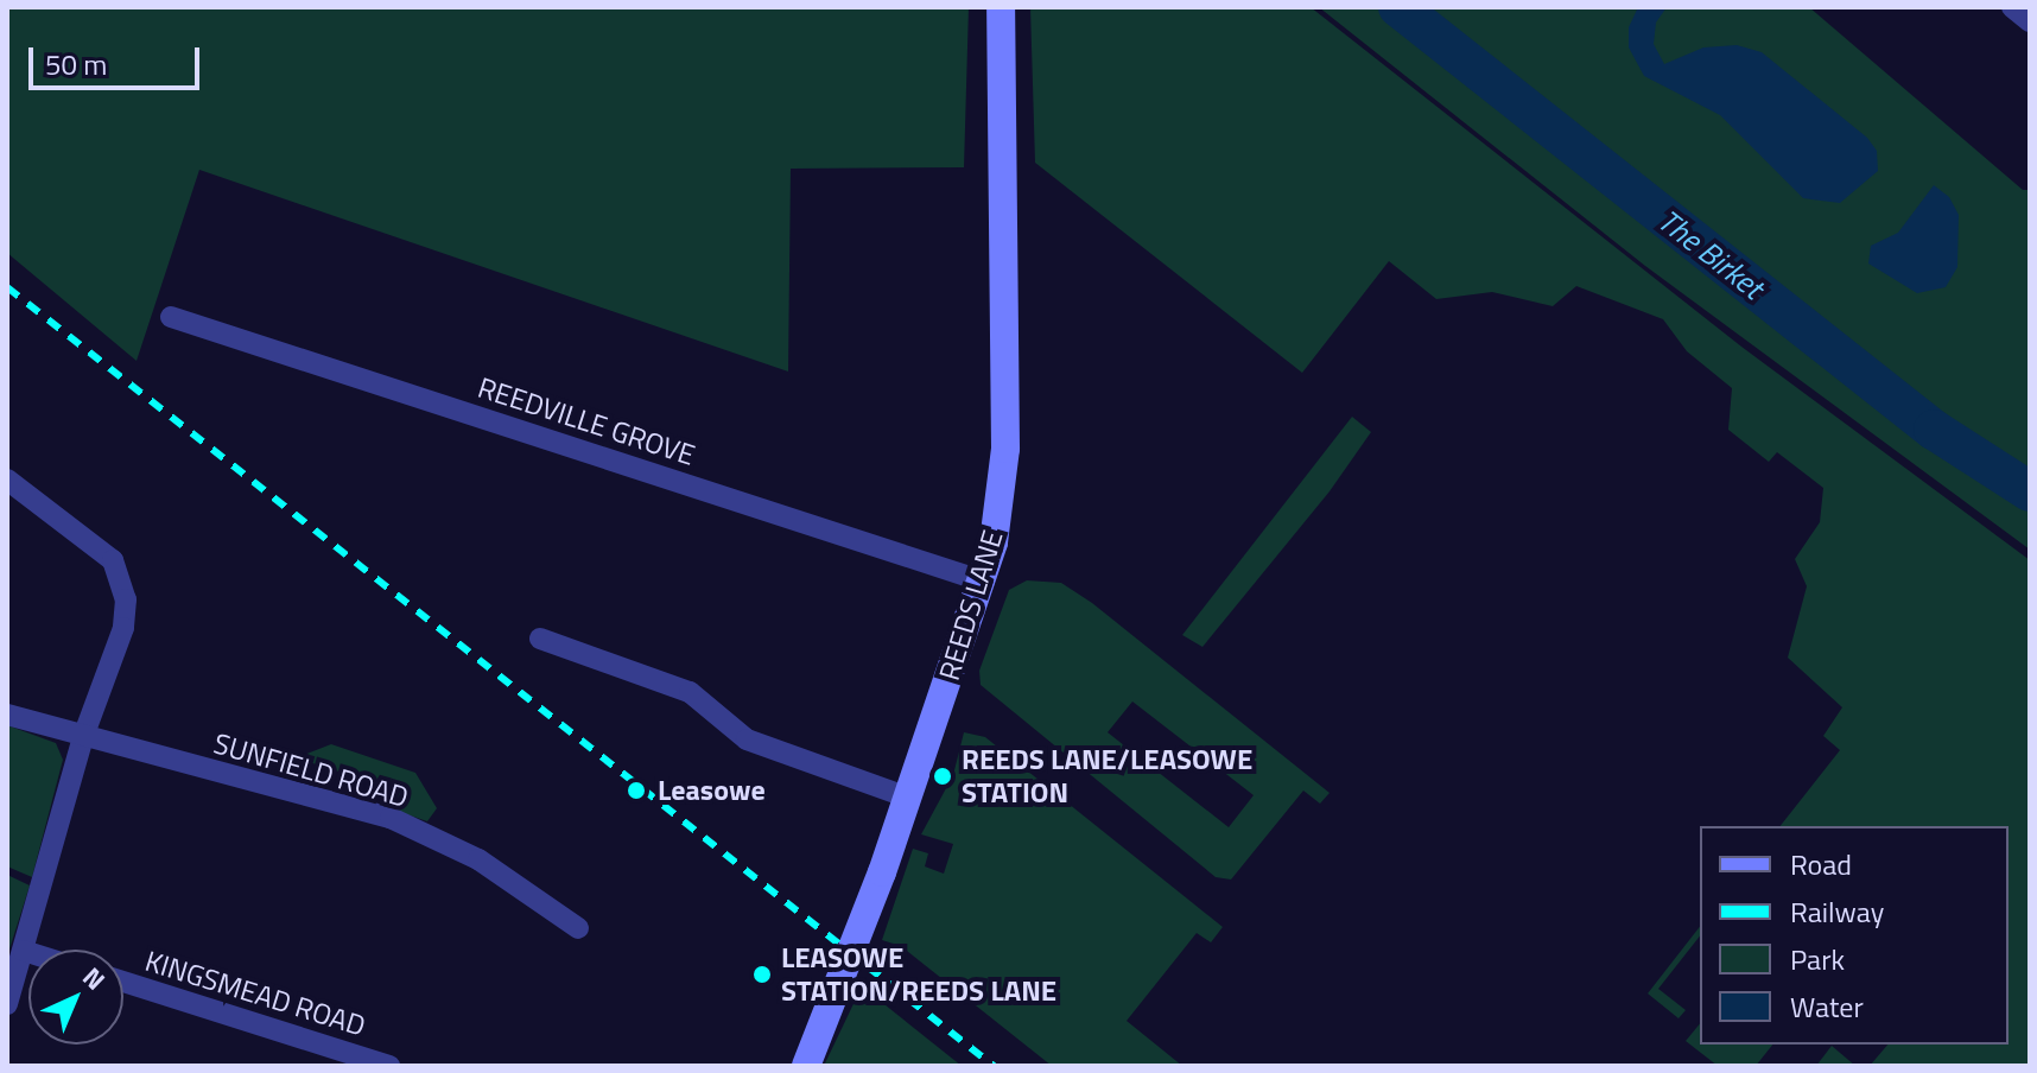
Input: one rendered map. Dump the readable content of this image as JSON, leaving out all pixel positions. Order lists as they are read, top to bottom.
{
  "streets": {
    "street": [
      "REEDVILLE GROVE",
      "REEDS LANE",
      "SUNFIELD ROAD",
      "KINGSMEAD ROAD"
    ]
  },
  "crossings": [
    ["REEDVILLE GROVE", "REEDS LANE"]
  ],
  "water": ["The Birket"],
  "places": ["REEDS LANE/LEASOWE STATION", "Leasowe", "LEASOWE STATION/REEDS LANE"],
  "legend": [
    "Road",
    "Railway",
    "Park",
    "Water"
  ],
  "scale_bar": "50 m",
  "north": "top right"
}
